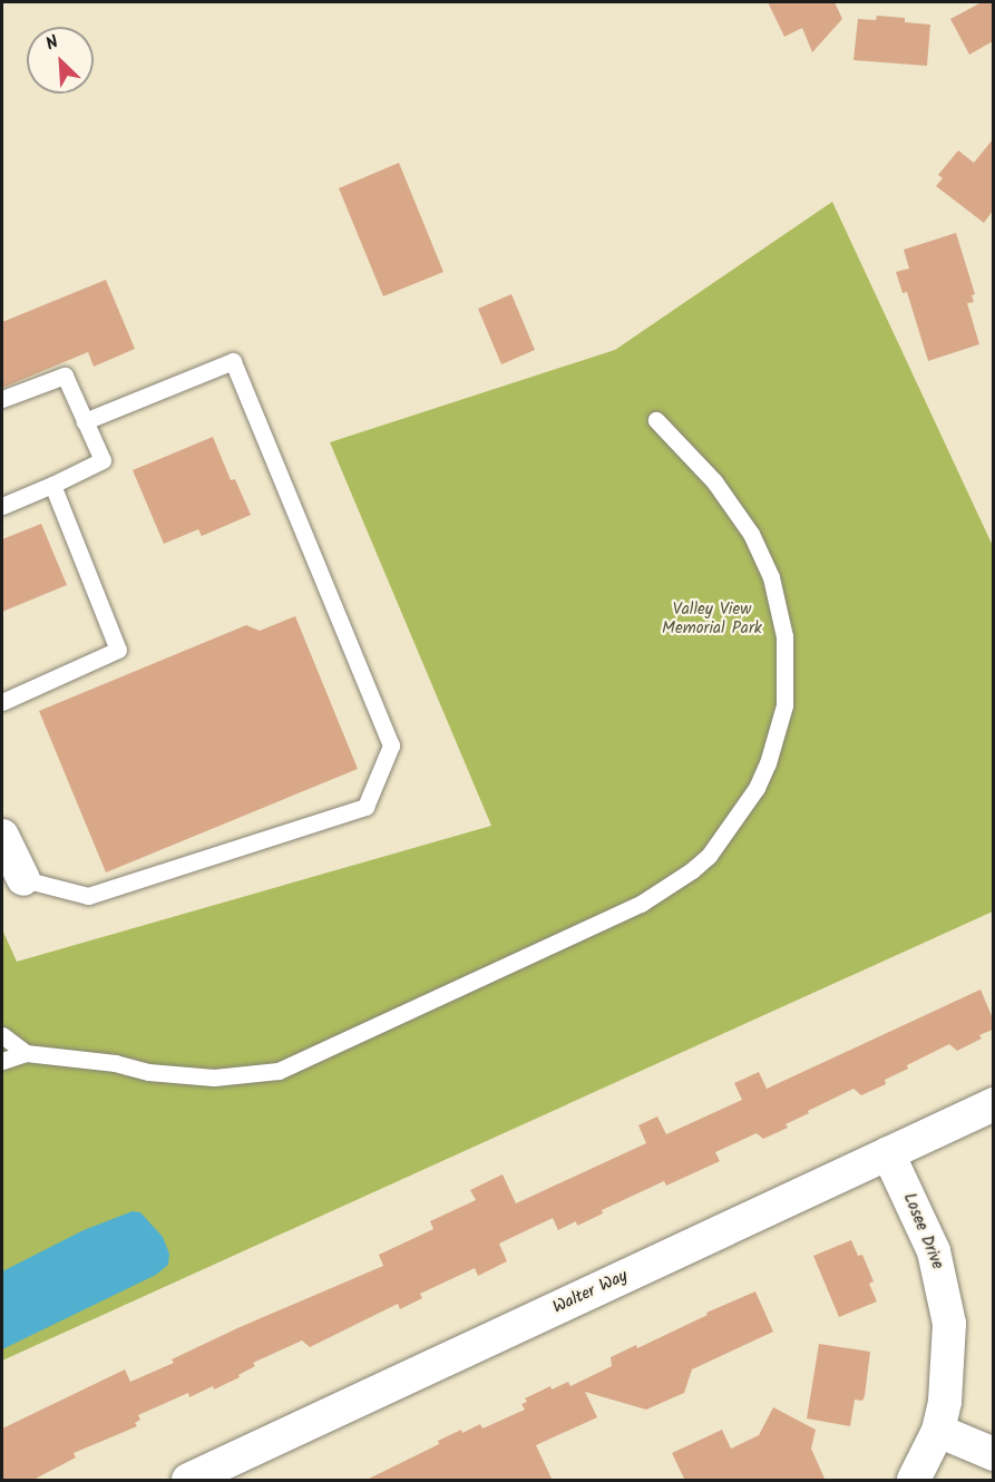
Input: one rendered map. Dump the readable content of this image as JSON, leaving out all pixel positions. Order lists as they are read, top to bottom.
{
  "streets": {
    "street": ["Losee Drive", "Walter Way"]
  },
  "crossings": [
    ["Losee Drive", "Walter Way"]
  ],
  "parks": ["Valley View Memorial Park"],
  "north": "top left"
}
